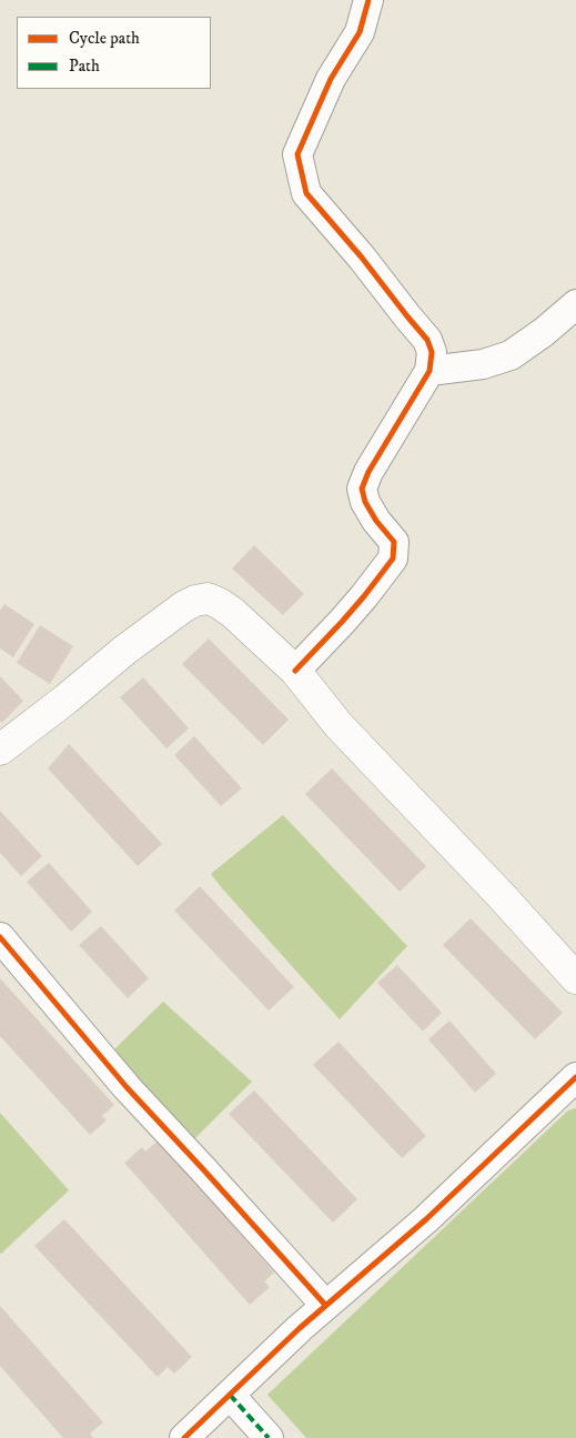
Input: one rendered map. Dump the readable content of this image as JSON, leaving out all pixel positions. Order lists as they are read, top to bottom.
{
  "legend": ["Cycle path", "Path"]
}
